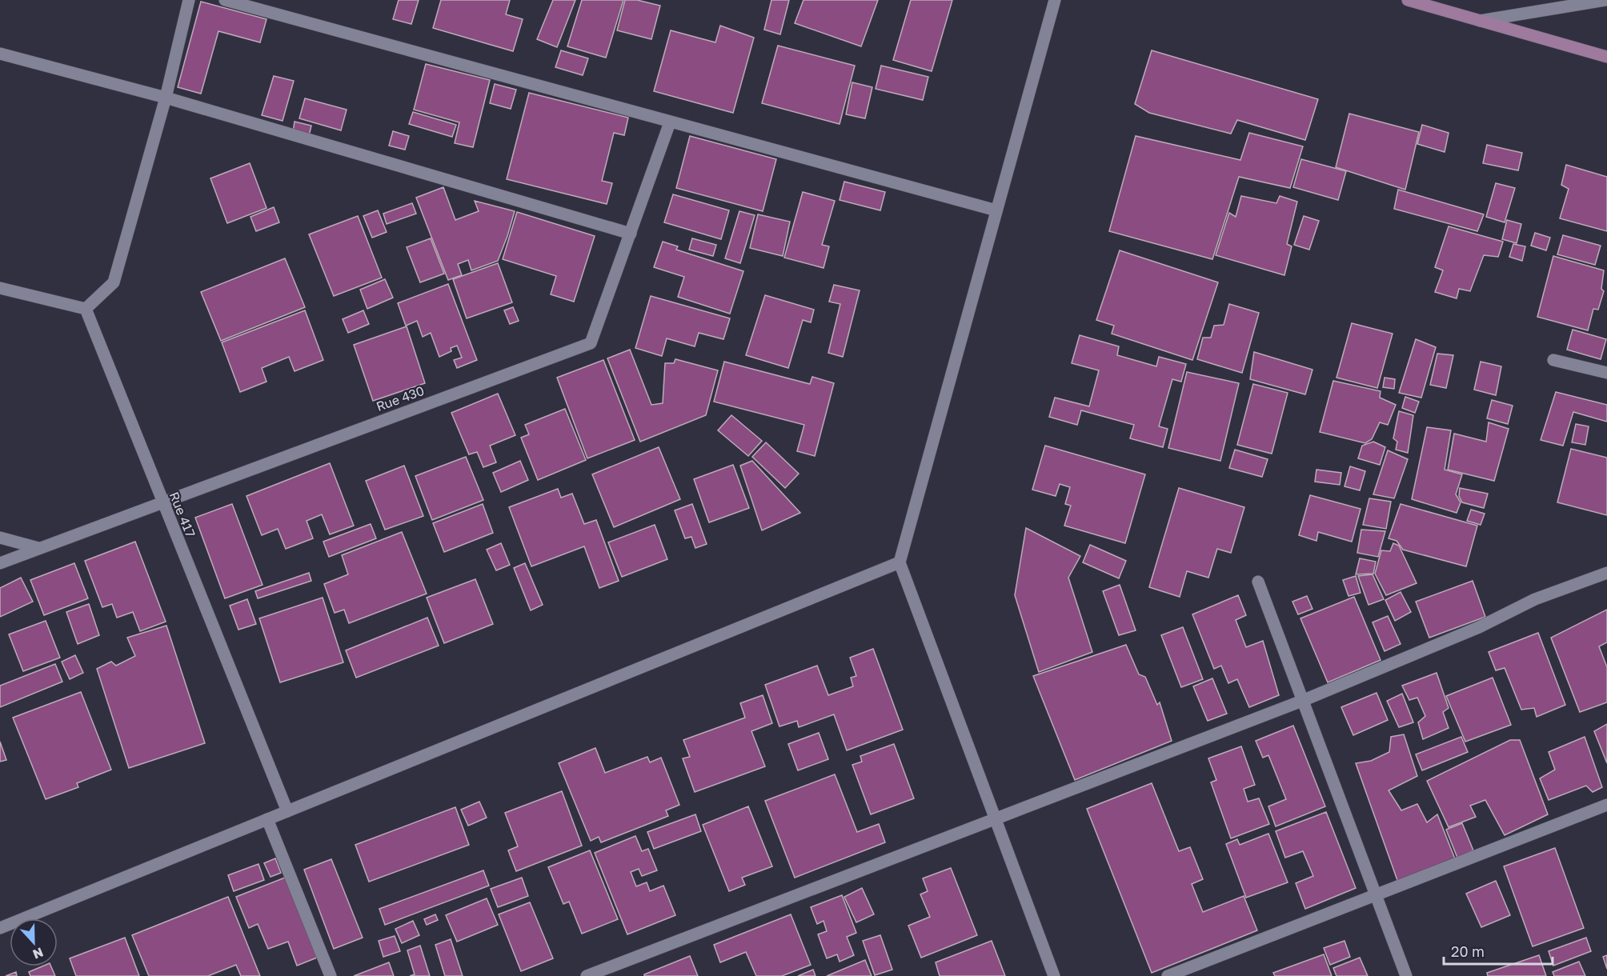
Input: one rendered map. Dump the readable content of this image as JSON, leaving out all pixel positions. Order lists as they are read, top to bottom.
{
  "streets": {
    "street": ["Rue 430", "Rue 417"]
  },
  "crossings": [
    ["Rue 430", "Rue 417"]
  ],
  "scale_bar": "20 m",
  "north": "bottom"
}
